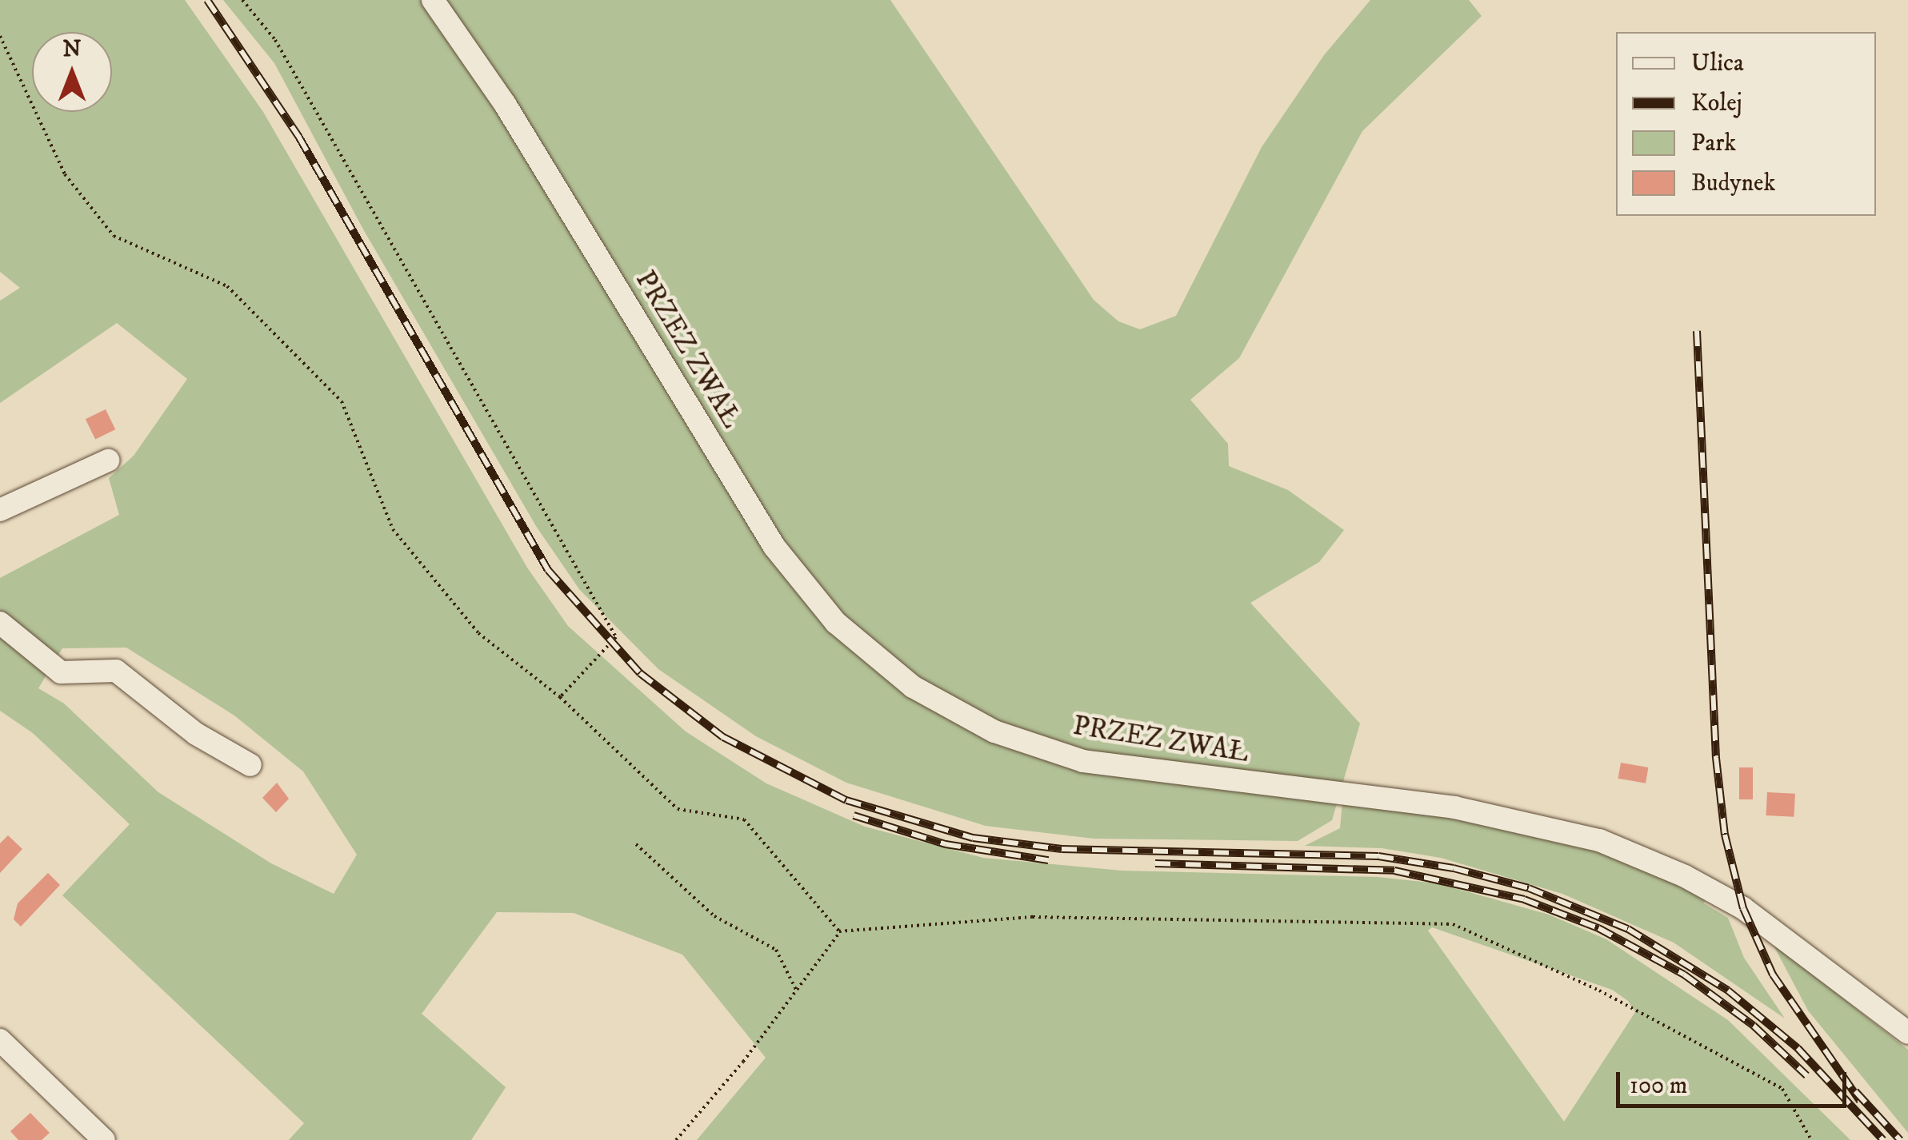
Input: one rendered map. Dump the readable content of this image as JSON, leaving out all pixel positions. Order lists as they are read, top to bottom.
{
  "streets": {
    "street": ["PRZEZ ZWAŁ"]
  },
  "legend": [
    "Ulica",
    "Kolej",
    "Park",
    "Budynek"
  ],
  "scale_bar": "100 m",
  "north": "top"
}
